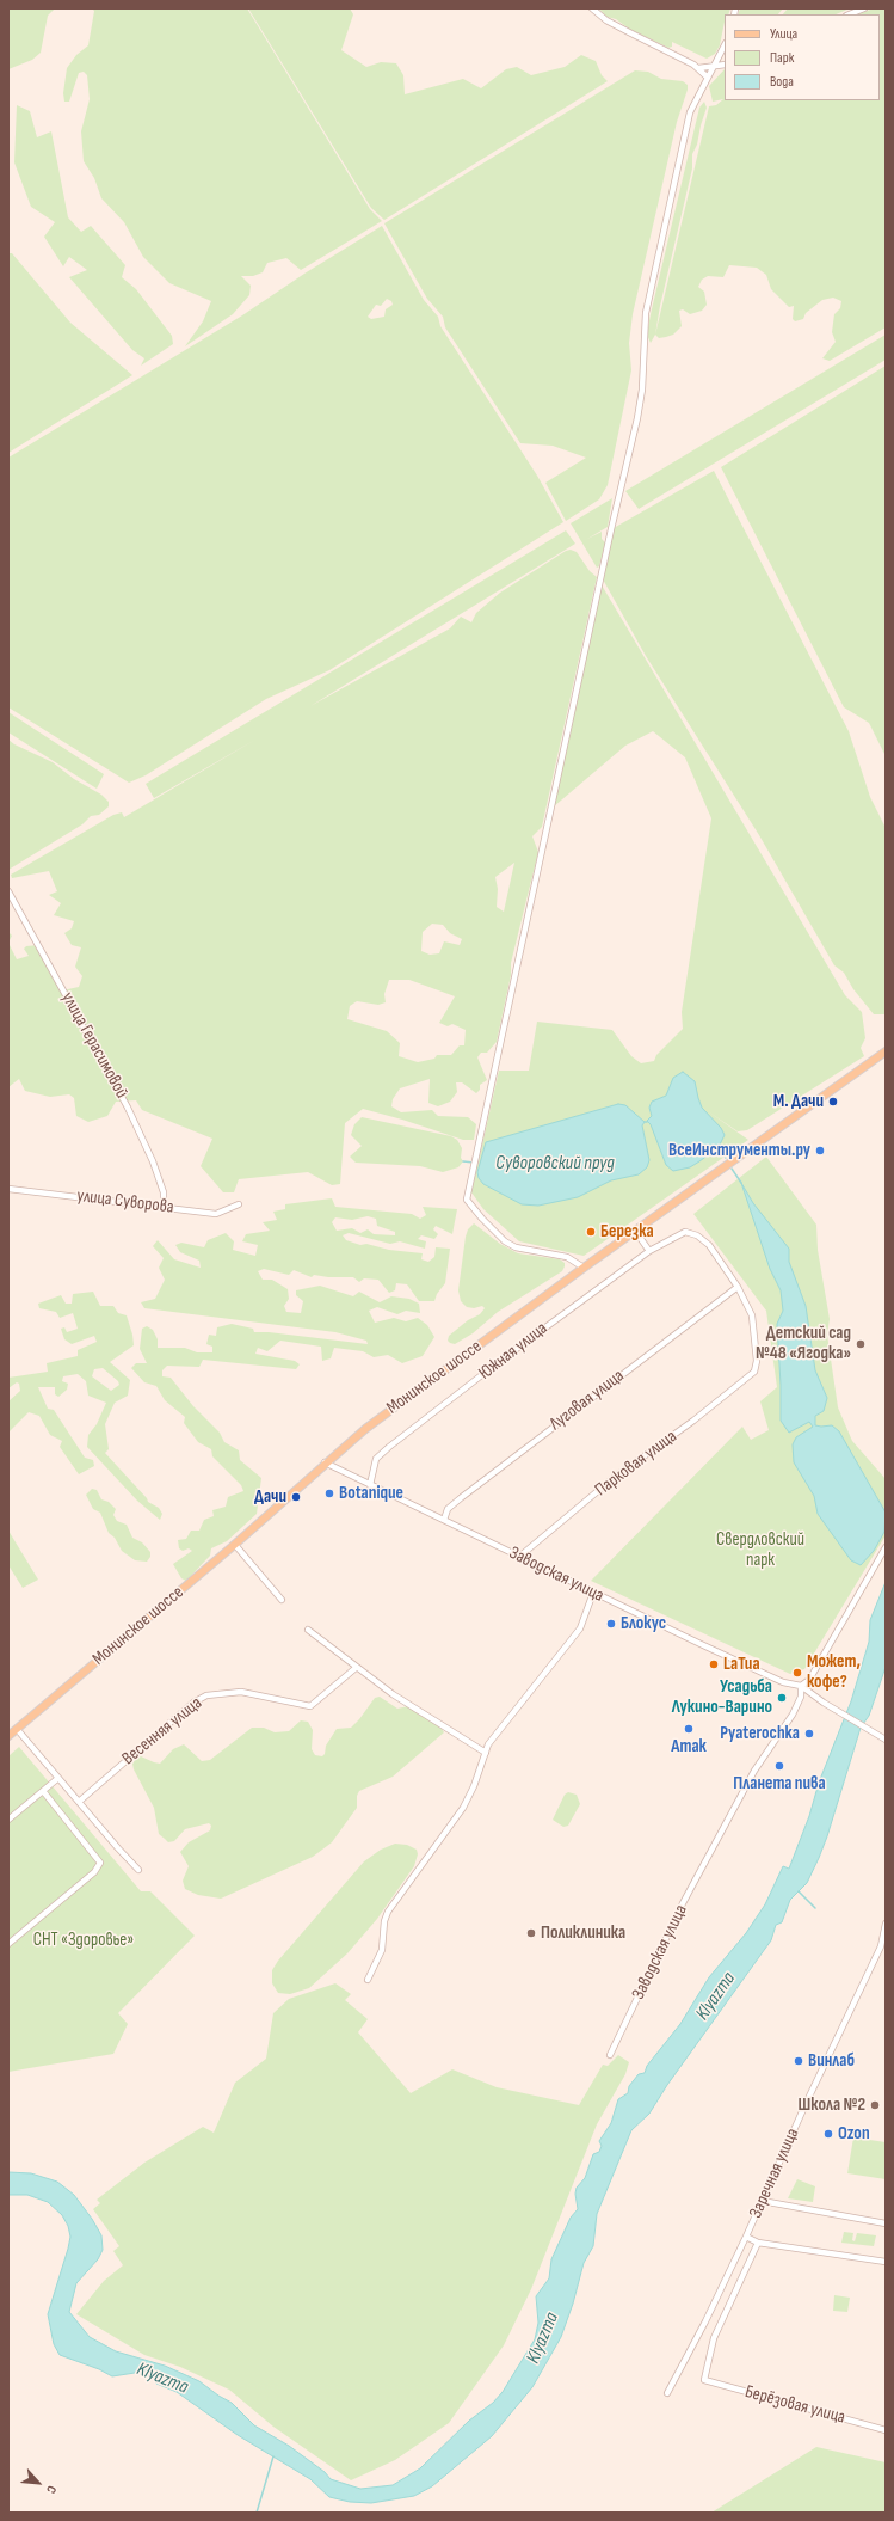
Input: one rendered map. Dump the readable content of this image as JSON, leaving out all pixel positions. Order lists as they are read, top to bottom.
{
  "streets": {
    "main road": ["Монинское шоссе"],
    "street": [
      "улица Герасимовой",
      "улица Суворова",
      "Южная улица",
      "Луговая улица",
      "Парковая улица",
      "Заводская улица",
      "Весенняя улица",
      "Заречная улица",
      "Берёзовая улица"
    ]
  },
  "crossings": [
    ["улица Герасимовой", "улица Суворова"],
    ["Южная улица", "Луговая улица"],
    ["Южная улица", "Парковая улица"],
    ["Южная улица", "Заводская улица"],
    ["Монинское шоссе", "Заводская улица"],
    ["Луговая улица", "Парковая улица"],
    ["Луговая улица", "Заводская улица"],
    ["Парковая улица", "Заводская улица"]
  ],
  "water": ["Суворовский пруд", "Klyazma"],
  "parks": ["Свердловский парк", "СНТ «Здоровье»"],
  "places": [
    "М. Дачи",
    "ВсеИнструменты.ру",
    "Березка",
    "Детский сад №48 «Ягодка»",
    "Botanique",
    "Дачи",
    "Блокус",
    "LaTua",
    "Может, кофе?",
    "Усадьба Лукино-Варино",
    "Атак",
    "Pyaterochka",
    "Планета пива",
    "Поликлиника",
    "Винлаб",
    "Школа №2",
    "Ozon"
  ],
  "legend": ["Улица", "Парк", "Вода"],
  "north": "bottom right"
}
